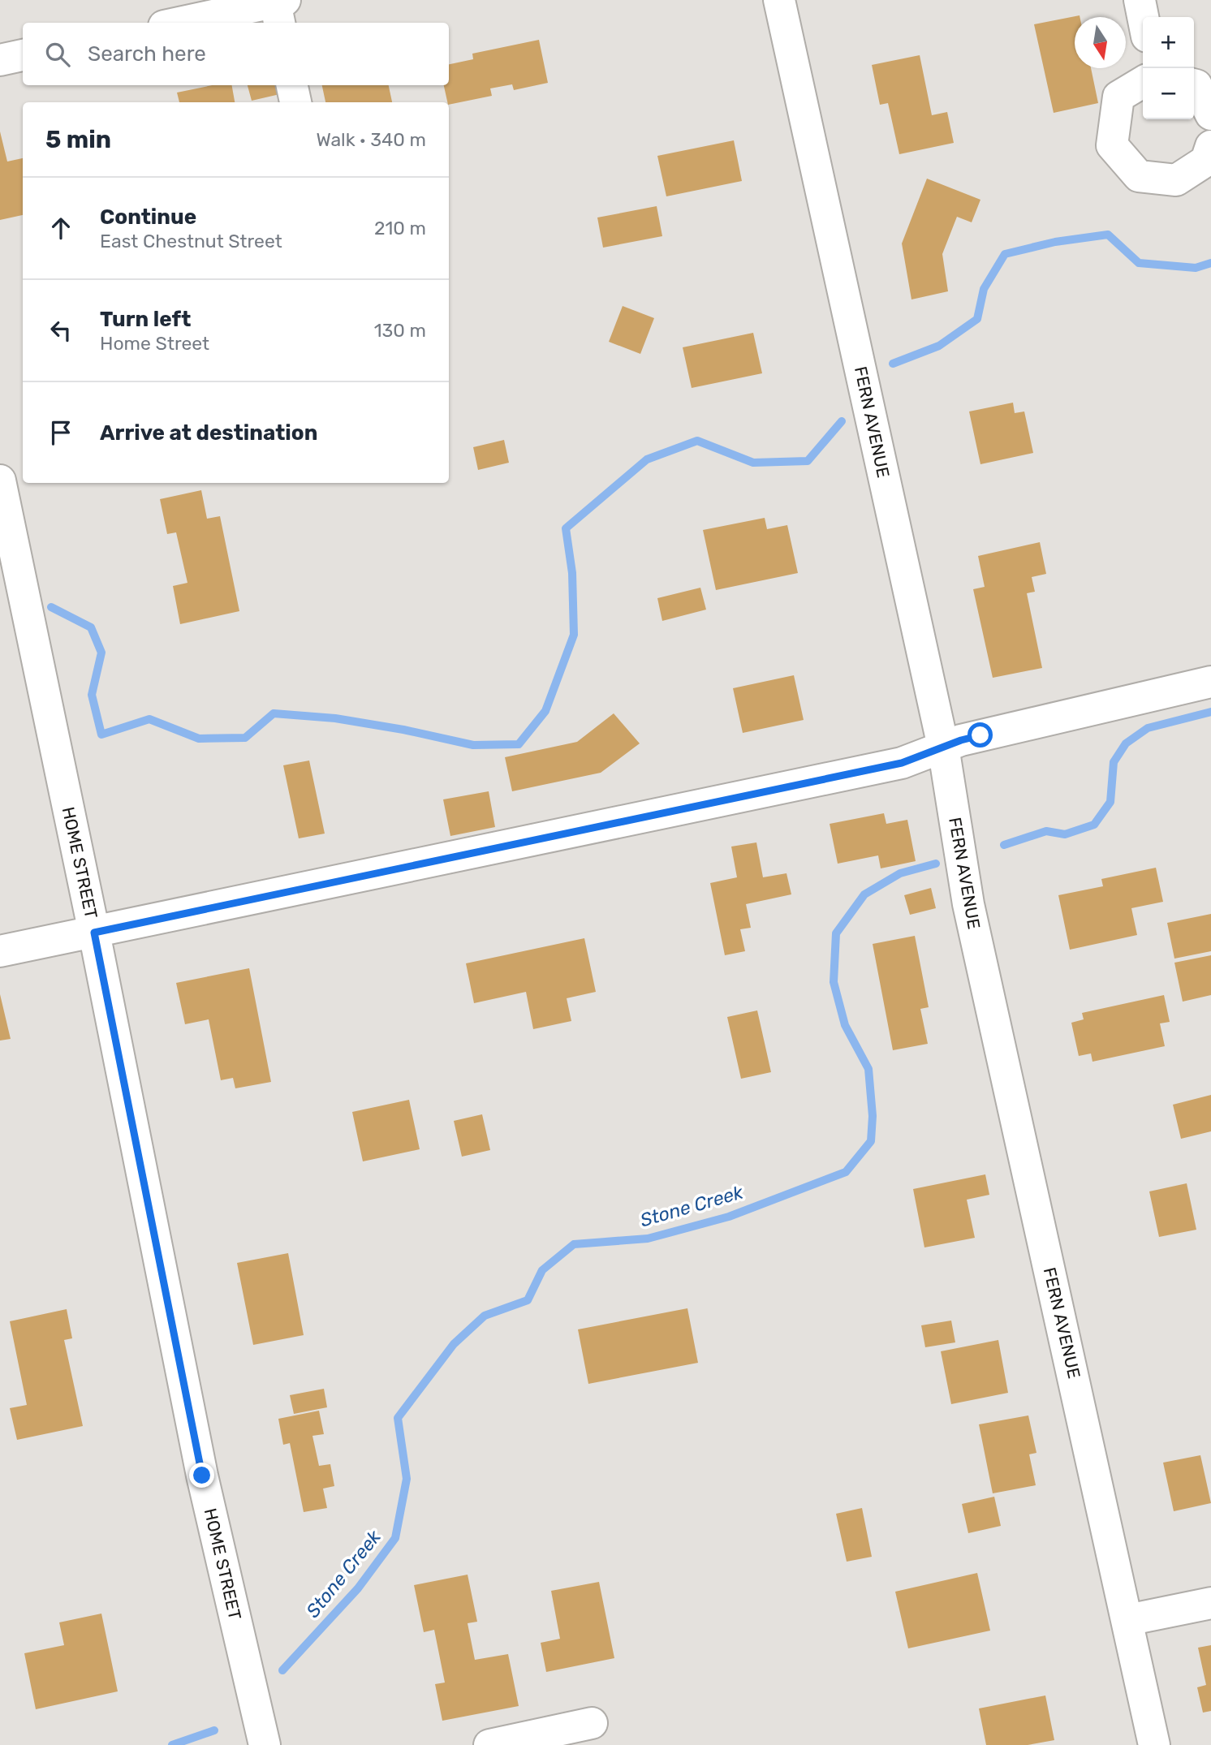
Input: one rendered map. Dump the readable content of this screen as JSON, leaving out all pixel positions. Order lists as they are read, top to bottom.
{
  "streets": {
    "street": ["FERN AVENUE", "HOME STREET"]
  },
  "water": ["Stone Creek"],
  "north": "bottom",
  "page": {
    "map_buttons": ["+", "−"],
    "search": "Search here",
    "heading": ["5 min", "Walk · 340 m"],
    "list": [
      ["Continue", "East Chestnut Street", "210 m"],
      ["Turn left", "Home Street", "130 m"],
      "Arrive at destination"
    ]
  }
}
